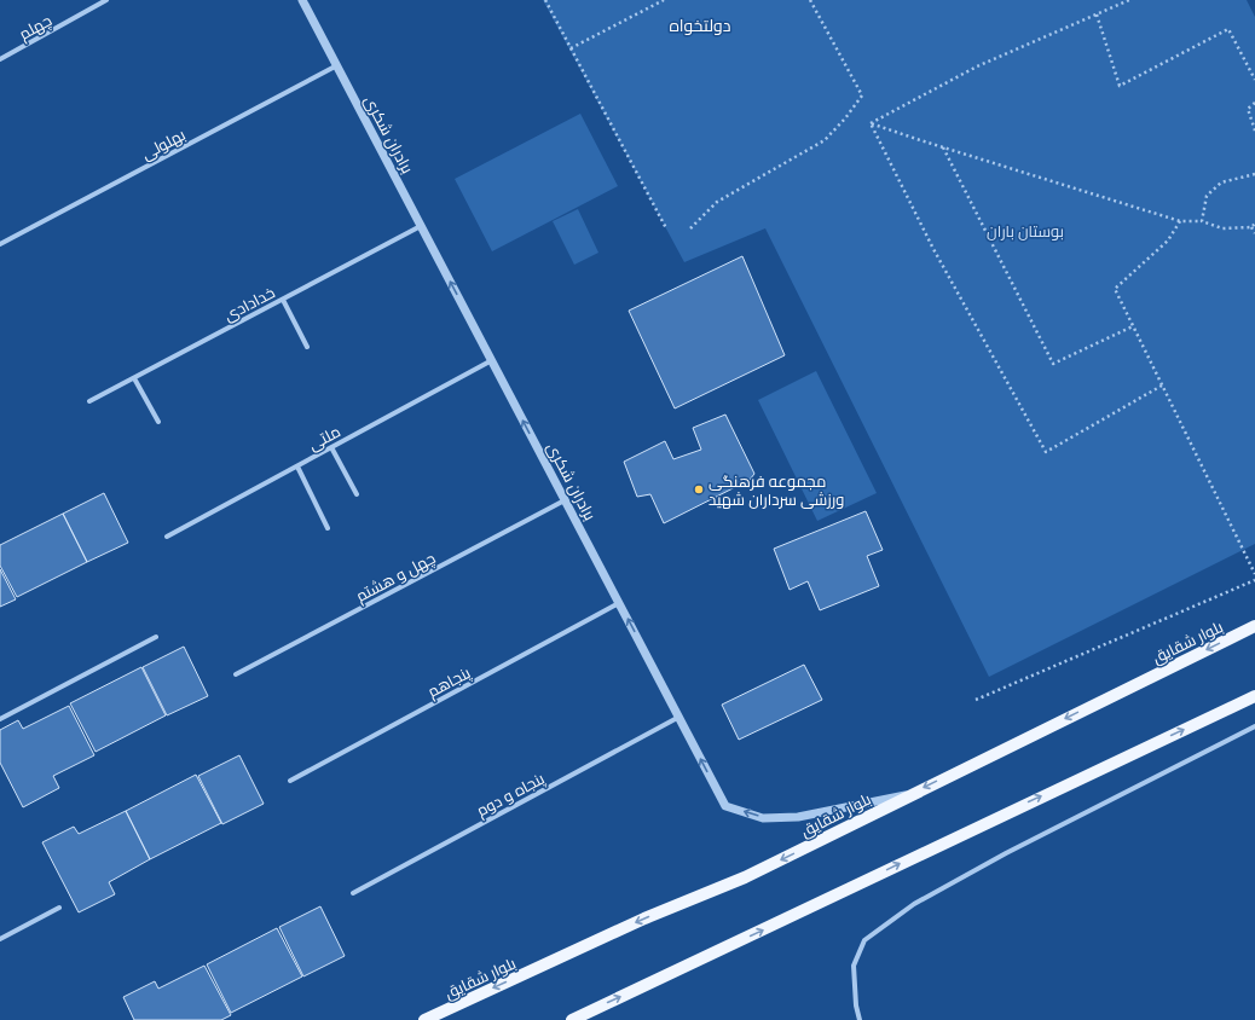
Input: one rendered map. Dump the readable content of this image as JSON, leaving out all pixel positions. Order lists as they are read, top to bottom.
{
  "streets": {
    "main road": ["بلوار شقایق"],
    "street": [
      "چهلم",
      "برادران شکری",
      "بهلولی",
      "خدادادی",
      "ملتی",
      "چهل و هشتم",
      "پنجاهم",
      "پنجاه و دوم"
    ]
  },
  "crossings": [
    ["برادران شکری", "بهلولی"],
    ["برادران شکری", "خدادادی"],
    ["برادران شکری", "ملتی"],
    ["برادران شکری", "چهل و هشتم"],
    ["برادران شکری", "بلوار شقایق"],
    ["برادران شکری", "پنجاهم"],
    ["برادران شکری", "پنجاه و دوم"]
  ],
  "one_way": ["برادران شکری"],
  "districts": ["دولتخواه"],
  "parks": ["بوستان باران"],
  "places": ["مجموعه فرهنگی ورزشی سرداران شهید"]
}
